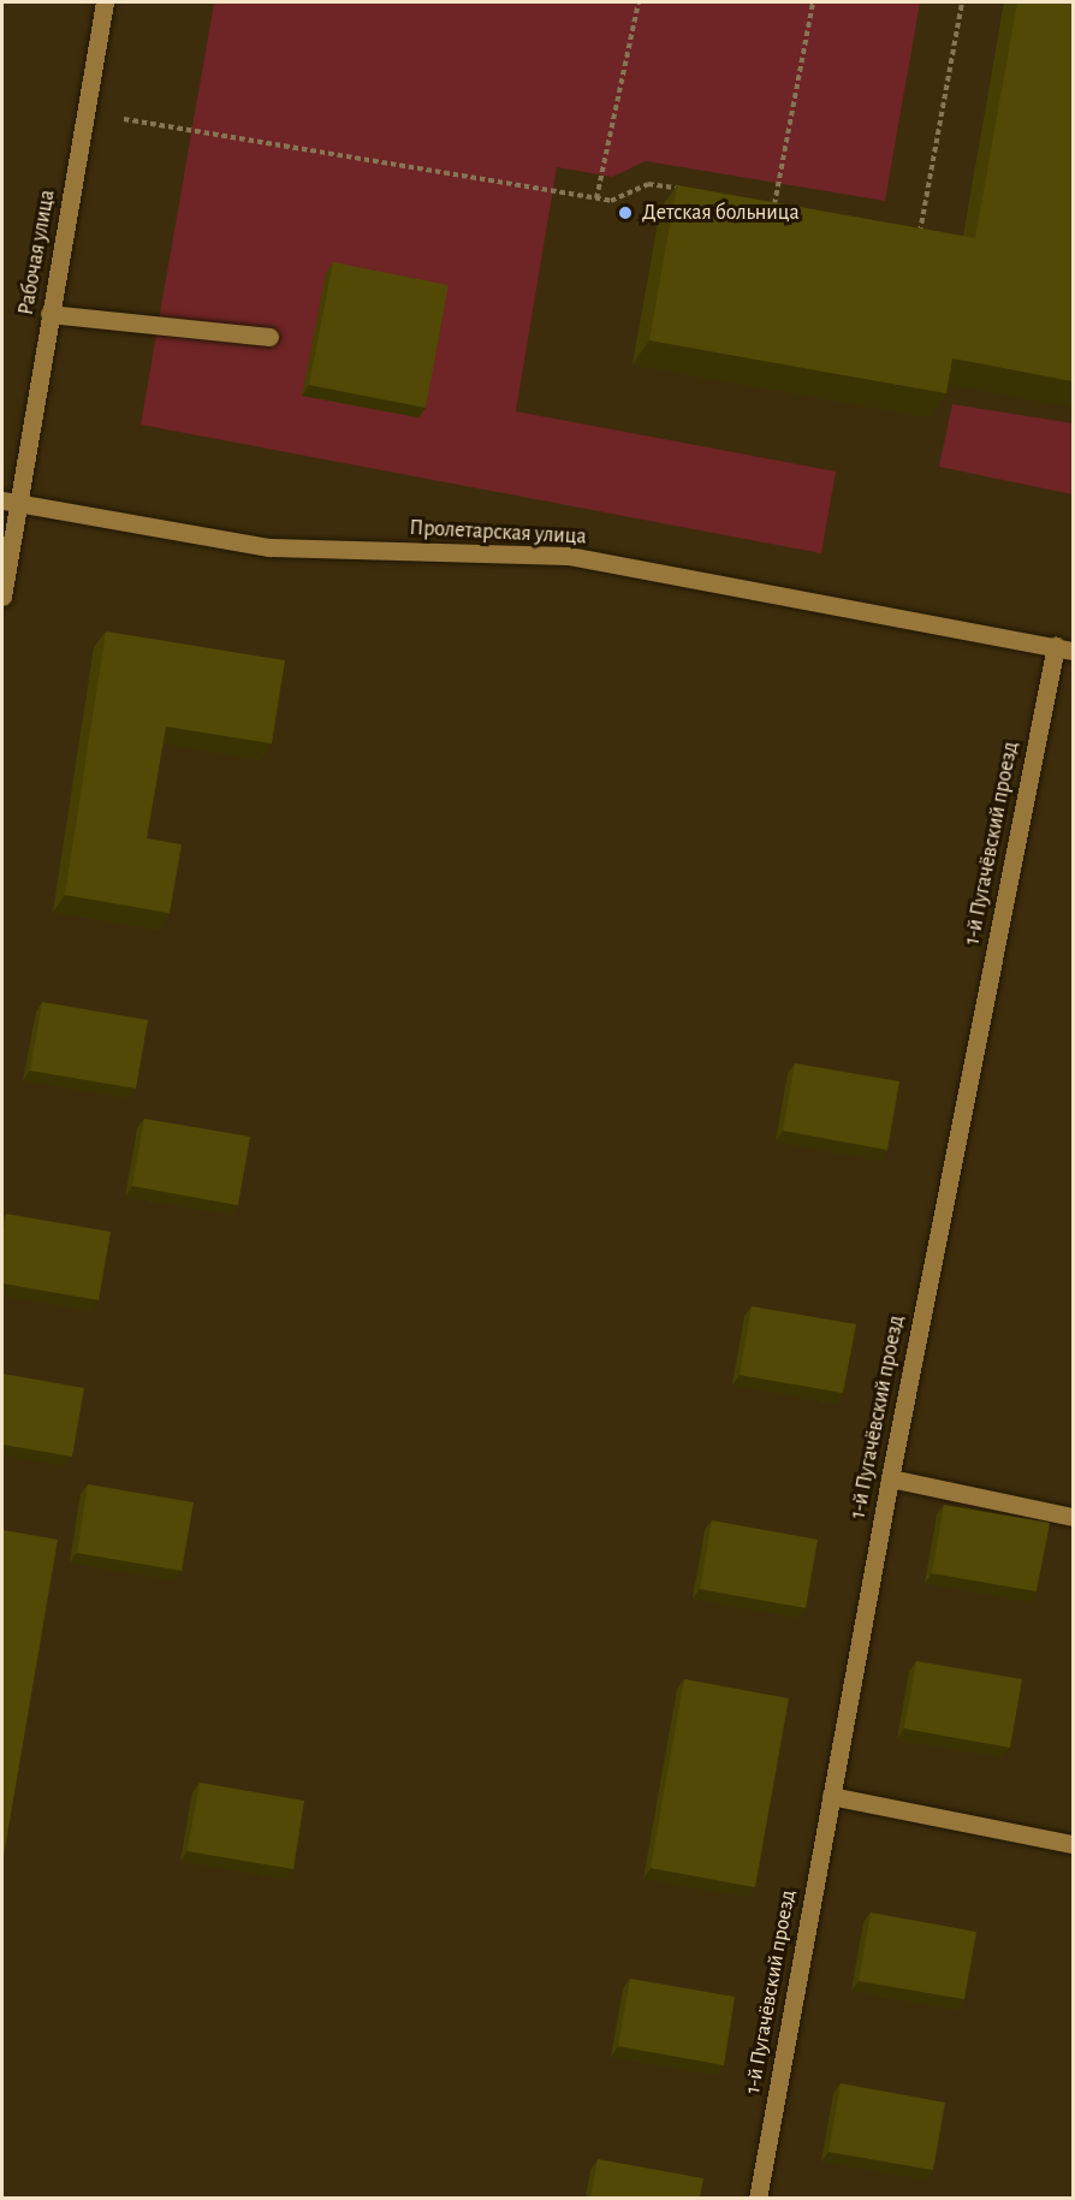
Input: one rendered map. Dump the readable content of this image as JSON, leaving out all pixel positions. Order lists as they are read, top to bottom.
{
  "streets": {
    "street": ["Рабочая улица", "Пролетарская улица", "1-й Пугачёвский проезд"]
  },
  "crossings": [
    ["Рабочая улица", "Пролетарская улица"],
    ["Пролетарская улица", "1-й Пугачёвский проезд"]
  ],
  "places": ["Детская больница"]
}
